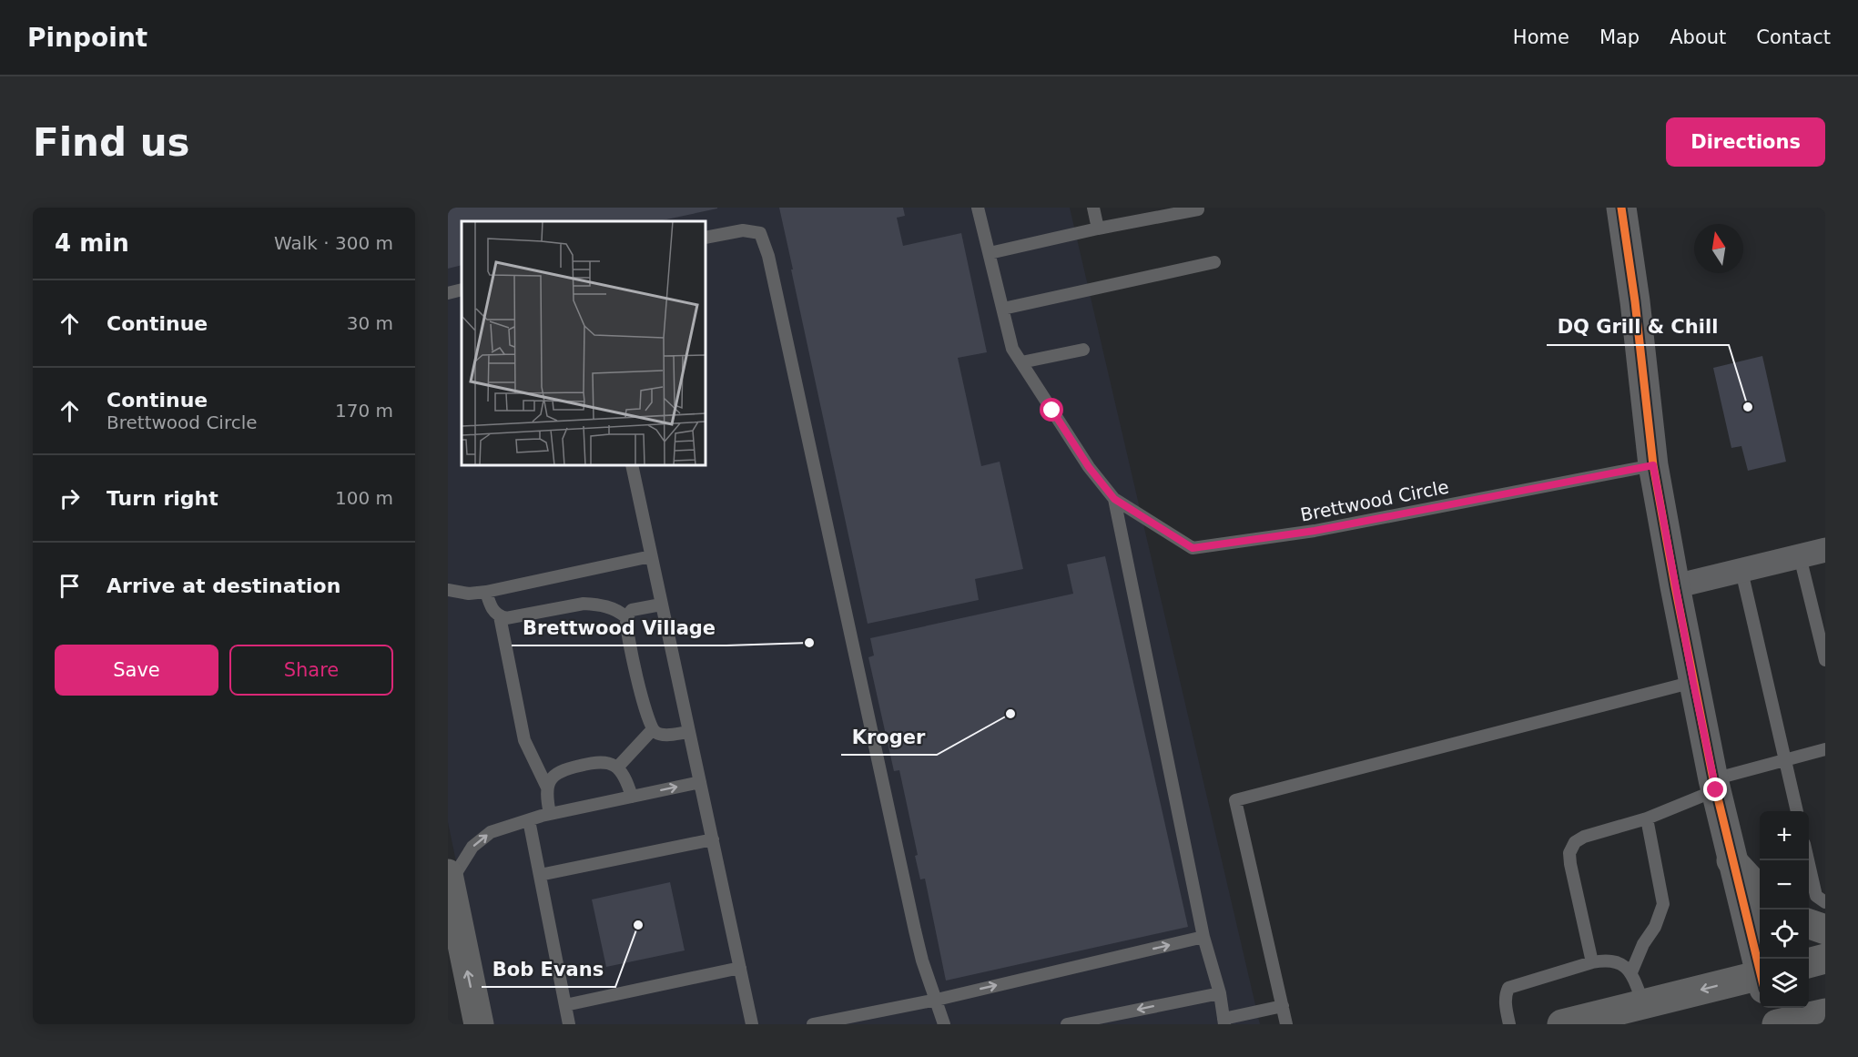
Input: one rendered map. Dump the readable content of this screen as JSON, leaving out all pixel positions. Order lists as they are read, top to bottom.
{
  "streets": {
    "lane": ["Brettwood Circle"]
  },
  "places": [
    "DQ Grill & Chill",
    "Brettwood Village",
    "Kroger",
    "Bob Evans"
  ],
  "north": "top",
  "page": {
    "header": "Pinpoint",
    "nav": [
      "Home",
      "Map",
      "About",
      "Contact"
    ],
    "buttons": [
      "Directions",
      ["Save", "Share"]
    ],
    "title": "Find us",
    "heading": ["4 min", "Walk · 300 m"],
    "list": [
      ["Continue", "30 m"],
      ["Continue", "Brettwood Circle", "170 m"],
      ["Turn right", "100 m"],
      "Arrive at destination"
    ],
    "map_buttons": ["+", "−"]
  }
}
